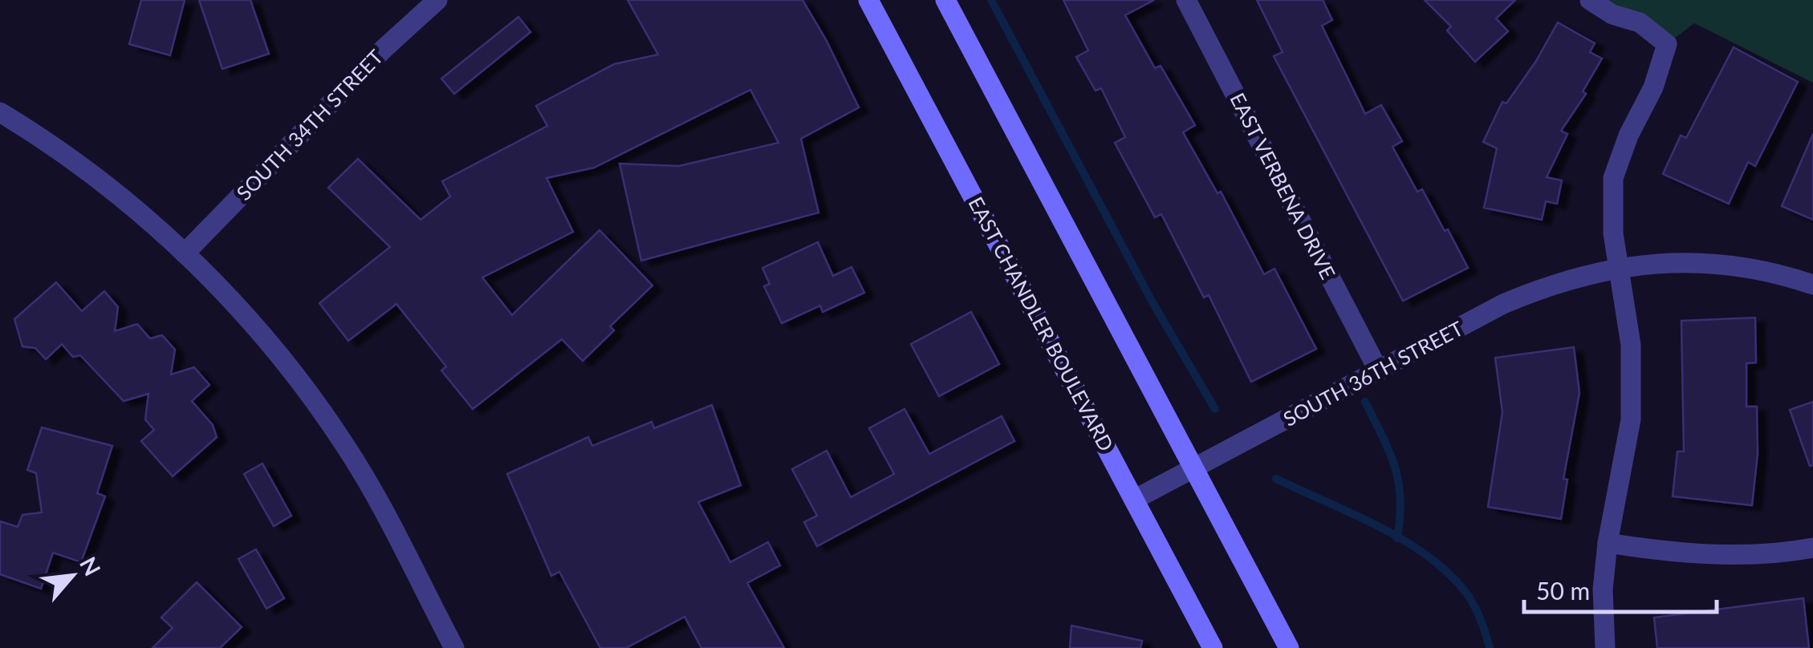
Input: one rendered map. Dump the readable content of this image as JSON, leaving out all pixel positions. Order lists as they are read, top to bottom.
{
  "streets": {
    "main road": ["EAST CHANDLER BOULEVARD"],
    "street": ["SOUTH 34TH STREET", "EAST VERBENA DRIVE", "SOUTH 36TH STREET"]
  },
  "crossings": [
    ["EAST VERBENA DRIVE", "SOUTH 36TH STREET"],
    ["EAST CHANDLER BOULEVARD", "SOUTH 36TH STREET"]
  ],
  "scale_bar": "50 m",
  "north": "top right"
}
